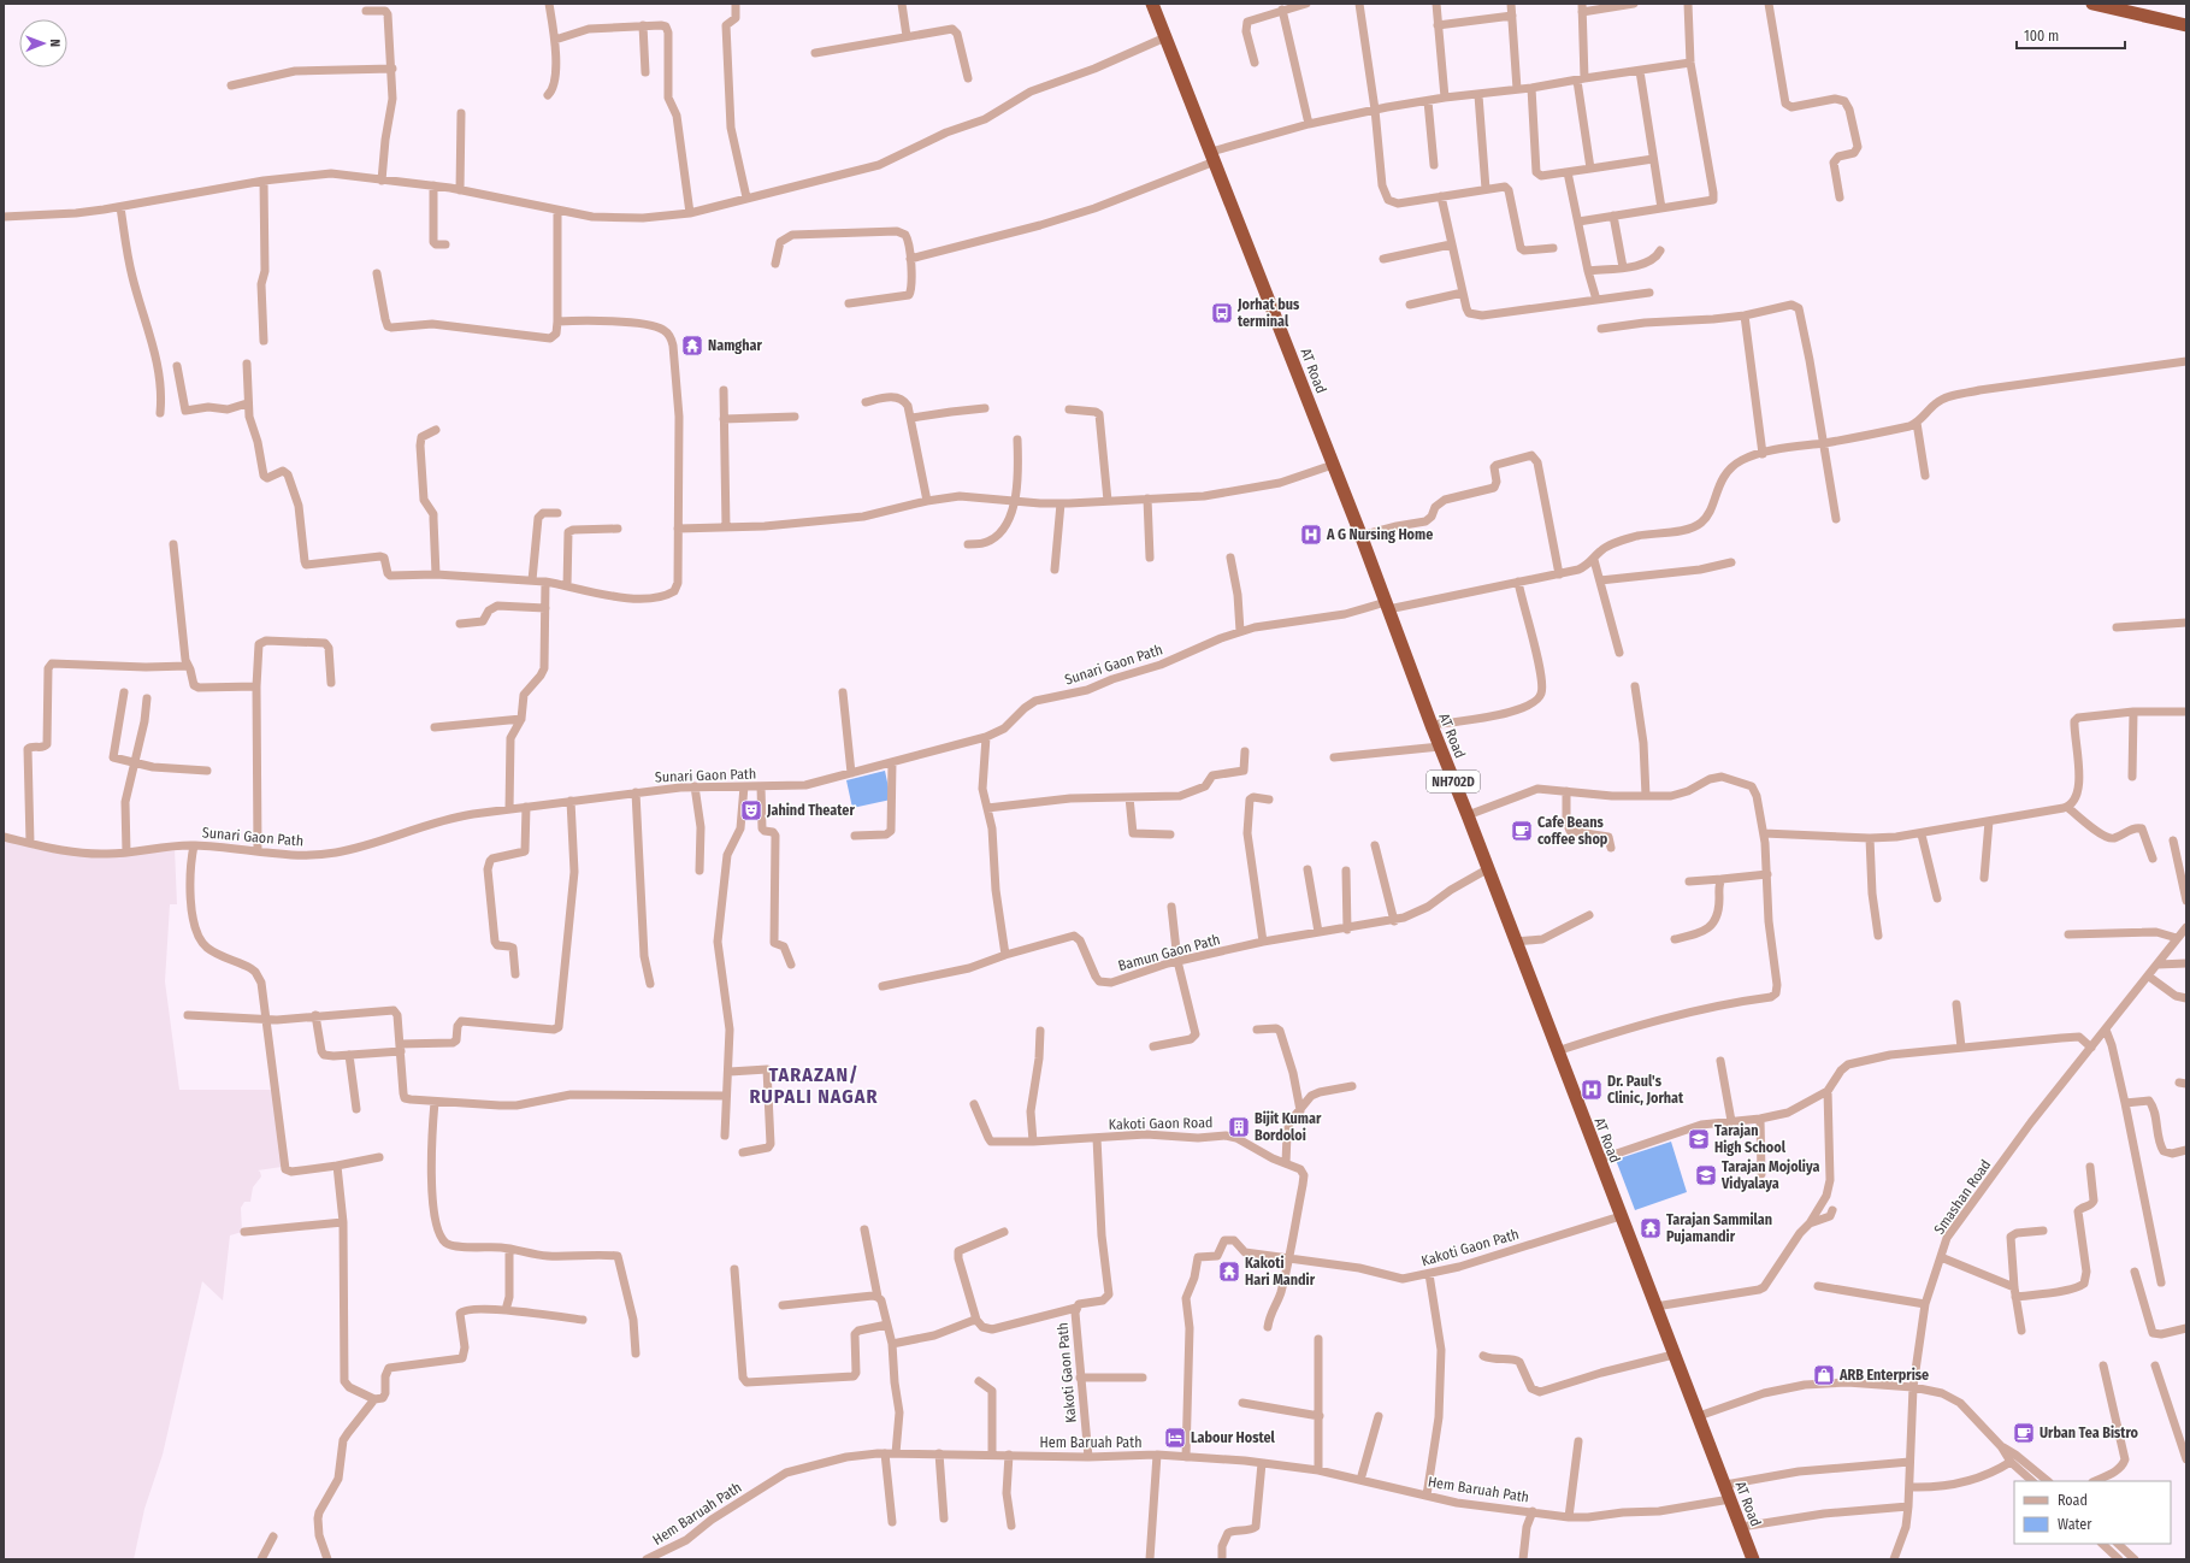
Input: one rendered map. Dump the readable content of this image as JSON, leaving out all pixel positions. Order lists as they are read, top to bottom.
{
  "streets": {
    "highway": ["AT Road", "NH702D"],
    "street": [
      "Sunari Gaon Path",
      "Bamun Gaon Path",
      "Kakoti Gaon Road",
      "Smashan Road",
      "Kakoti Gaon Path",
      "Hem Baruah Path"
    ]
  },
  "crossings": [
    ["AT Road", "Sunari Gaon Path"],
    ["AT Road", "Bamun Gaon Path"],
    ["AT Road", "Kakoti Gaon Path"],
    ["AT Road", "Hem Baruah Path"],
    ["Kakoti Gaon Road", "Kakoti Gaon Path"],
    ["Kakoti Gaon Path", "Hem Baruah Path"]
  ],
  "districts": ["TARAZAN/ RUPALI NAGAR"],
  "places": {
    "bus stop": ["Jorhat bus terminal"],
    "temple": ["Namghar", "Tarajan Sammilan Pujamandir", "Kakoti Hari Mandir"],
    "hospital": ["A G Nursing Home", "Dr. Paul's Clinic, Jorhat"],
    "theatre": ["Jahind Theater"],
    "cafe": ["Cafe Beans coffee shop", "Urban Tea Bistro"],
    "building": ["Bijit Kumar Bordoloi"],
    "school or university": ["Tarajan High School", "Tarajan Mojoliya Vidyalaya"],
    "shop": ["ARB Enterprise"],
    "hotel": ["Labour Hostel"]
  },
  "legend": ["Road", "Water"],
  "scale_bar": "100 m",
  "north": "right"
}
